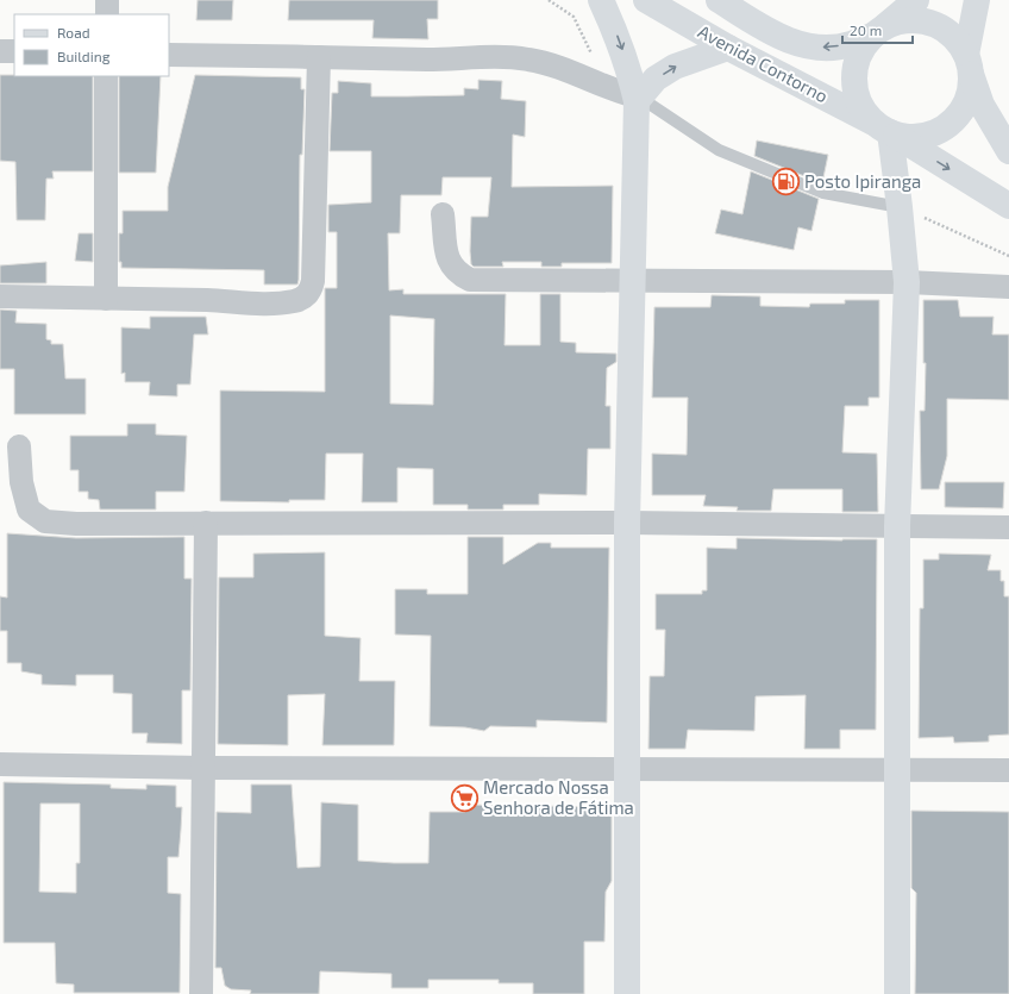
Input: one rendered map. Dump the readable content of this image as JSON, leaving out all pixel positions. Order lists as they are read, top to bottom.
{
  "streets": {
    "street": ["Avenida Contorno"]
  },
  "places": {
    "fuel station": ["Posto Ipiranga"],
    "supermarket": ["Mercado Nossa Senhora de Fátima"]
  },
  "legend": ["Road", "Building"],
  "scale_bar": "20 m"
}
